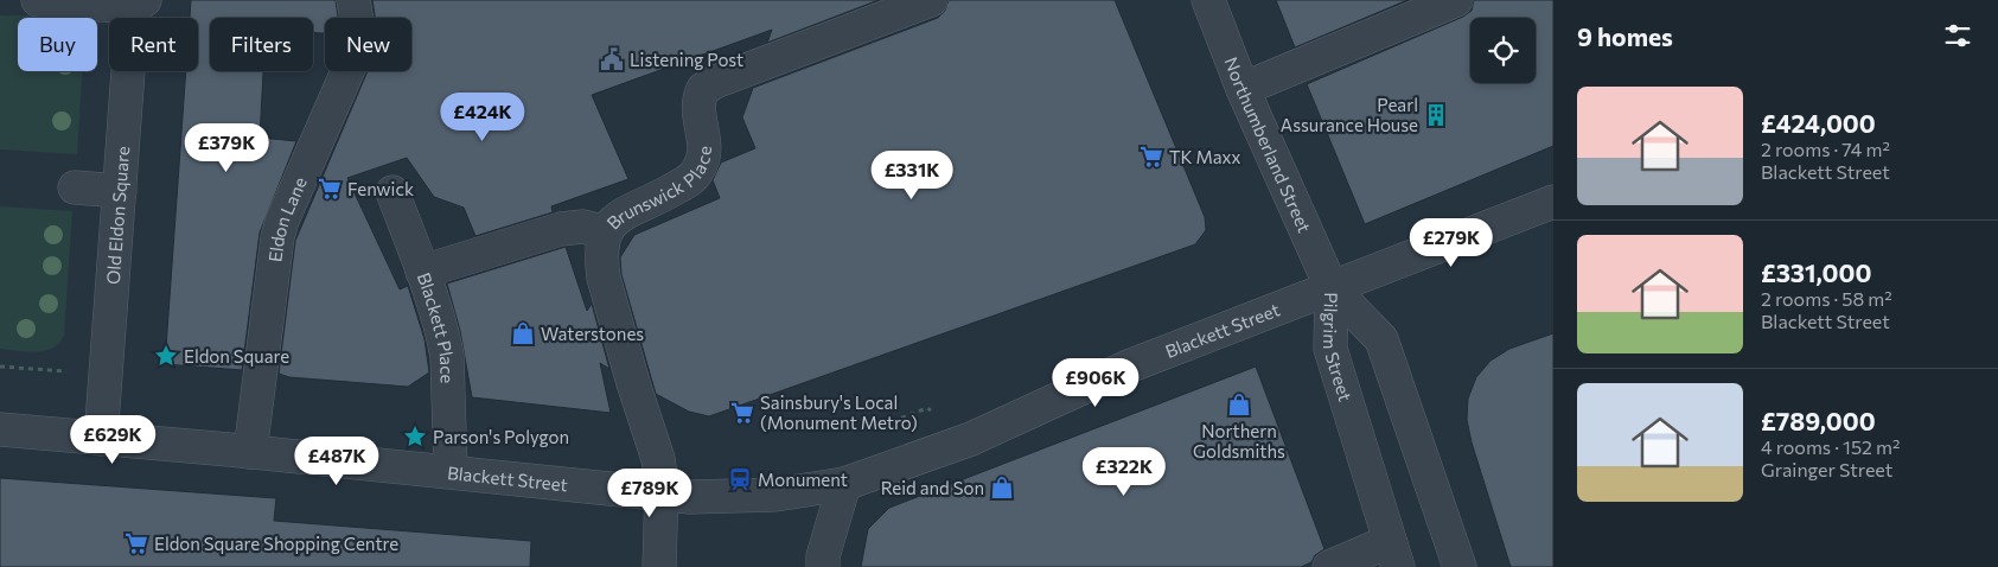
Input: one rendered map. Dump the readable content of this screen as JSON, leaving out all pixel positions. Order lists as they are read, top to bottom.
{
  "streets": {
    "street": [
      "Northumberland Street",
      "Brunswick Place",
      "Old Eldon Square",
      "Eldon Lane",
      "Blackett Place",
      "Blackett Street",
      "Pilgrim Street"
    ]
  },
  "crossings": [
    ["Northumberland Street", "Blackett Street"],
    ["Northumberland Street", "Pilgrim Street"],
    ["Brunswick Place", "Blackett Place"],
    ["Old Eldon Square", "Blackett Street"],
    ["Eldon Lane", "Blackett Street"],
    ["Blackett Place", "Blackett Street"],
    ["Blackett Street", "Pilgrim Street"]
  ],
  "places": {
    "public building": ["Listening Post"],
    "building": ["Pearl Assurance House"],
    "supermarket": [
      "TK Maxx",
      "Fenwick",
      "Sainsbury's Local (Monument Metro)",
      "Eldon Square Shopping Centre"
    ],
    "shop": ["Waterstones", "Northern Goldsmiths", "Reid and Son"],
    "place": ["Eldon Square", "Parson's Polygon"],
    "station": ["Monument"]
  },
  "page": {
    "heading": "9 homes",
    "chip": [
      "Buy",
      "Rent",
      "Filters",
      "New"
    ],
    "list": [
      {
        "name": "£424,000",
        "note": "2 rooms · 74 m² · Blackett Street"
      },
      {
        "name": "£331,000",
        "note": "2 rooms · 58 m² · Blackett Street"
      },
      {
        "name": "£789,000",
        "note": "4 rooms · 152 m² · Grainger Street"
      }
    ],
    "price": [
      "£424K",
      "£379K",
      "£331K",
      "£279K",
      "£906K",
      "£629K",
      "£487K",
      "£322K",
      "£789K"
    ]
  }
}
